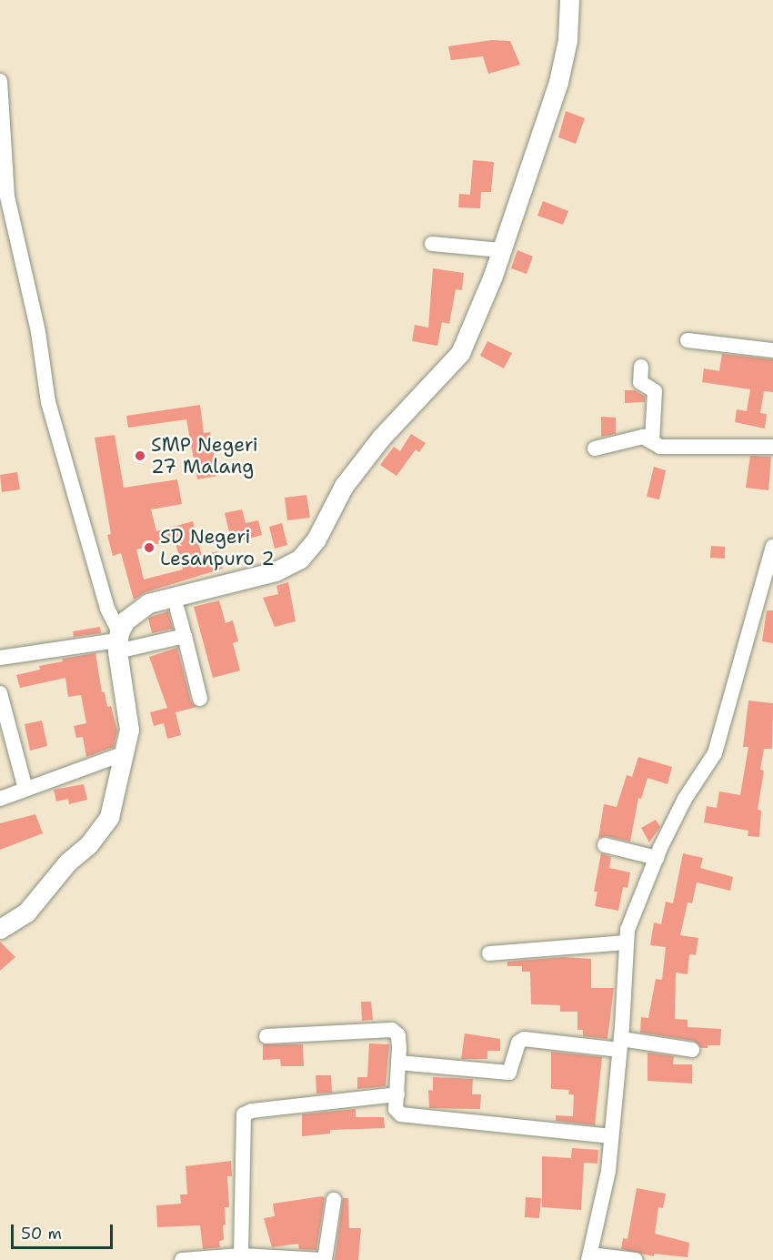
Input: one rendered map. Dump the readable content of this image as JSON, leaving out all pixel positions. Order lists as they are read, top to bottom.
{
  "places": ["SMP Negeri 27 Malang", "SD Negeri Lesanpuro 2"],
  "scale_bar": "50 m"
}
